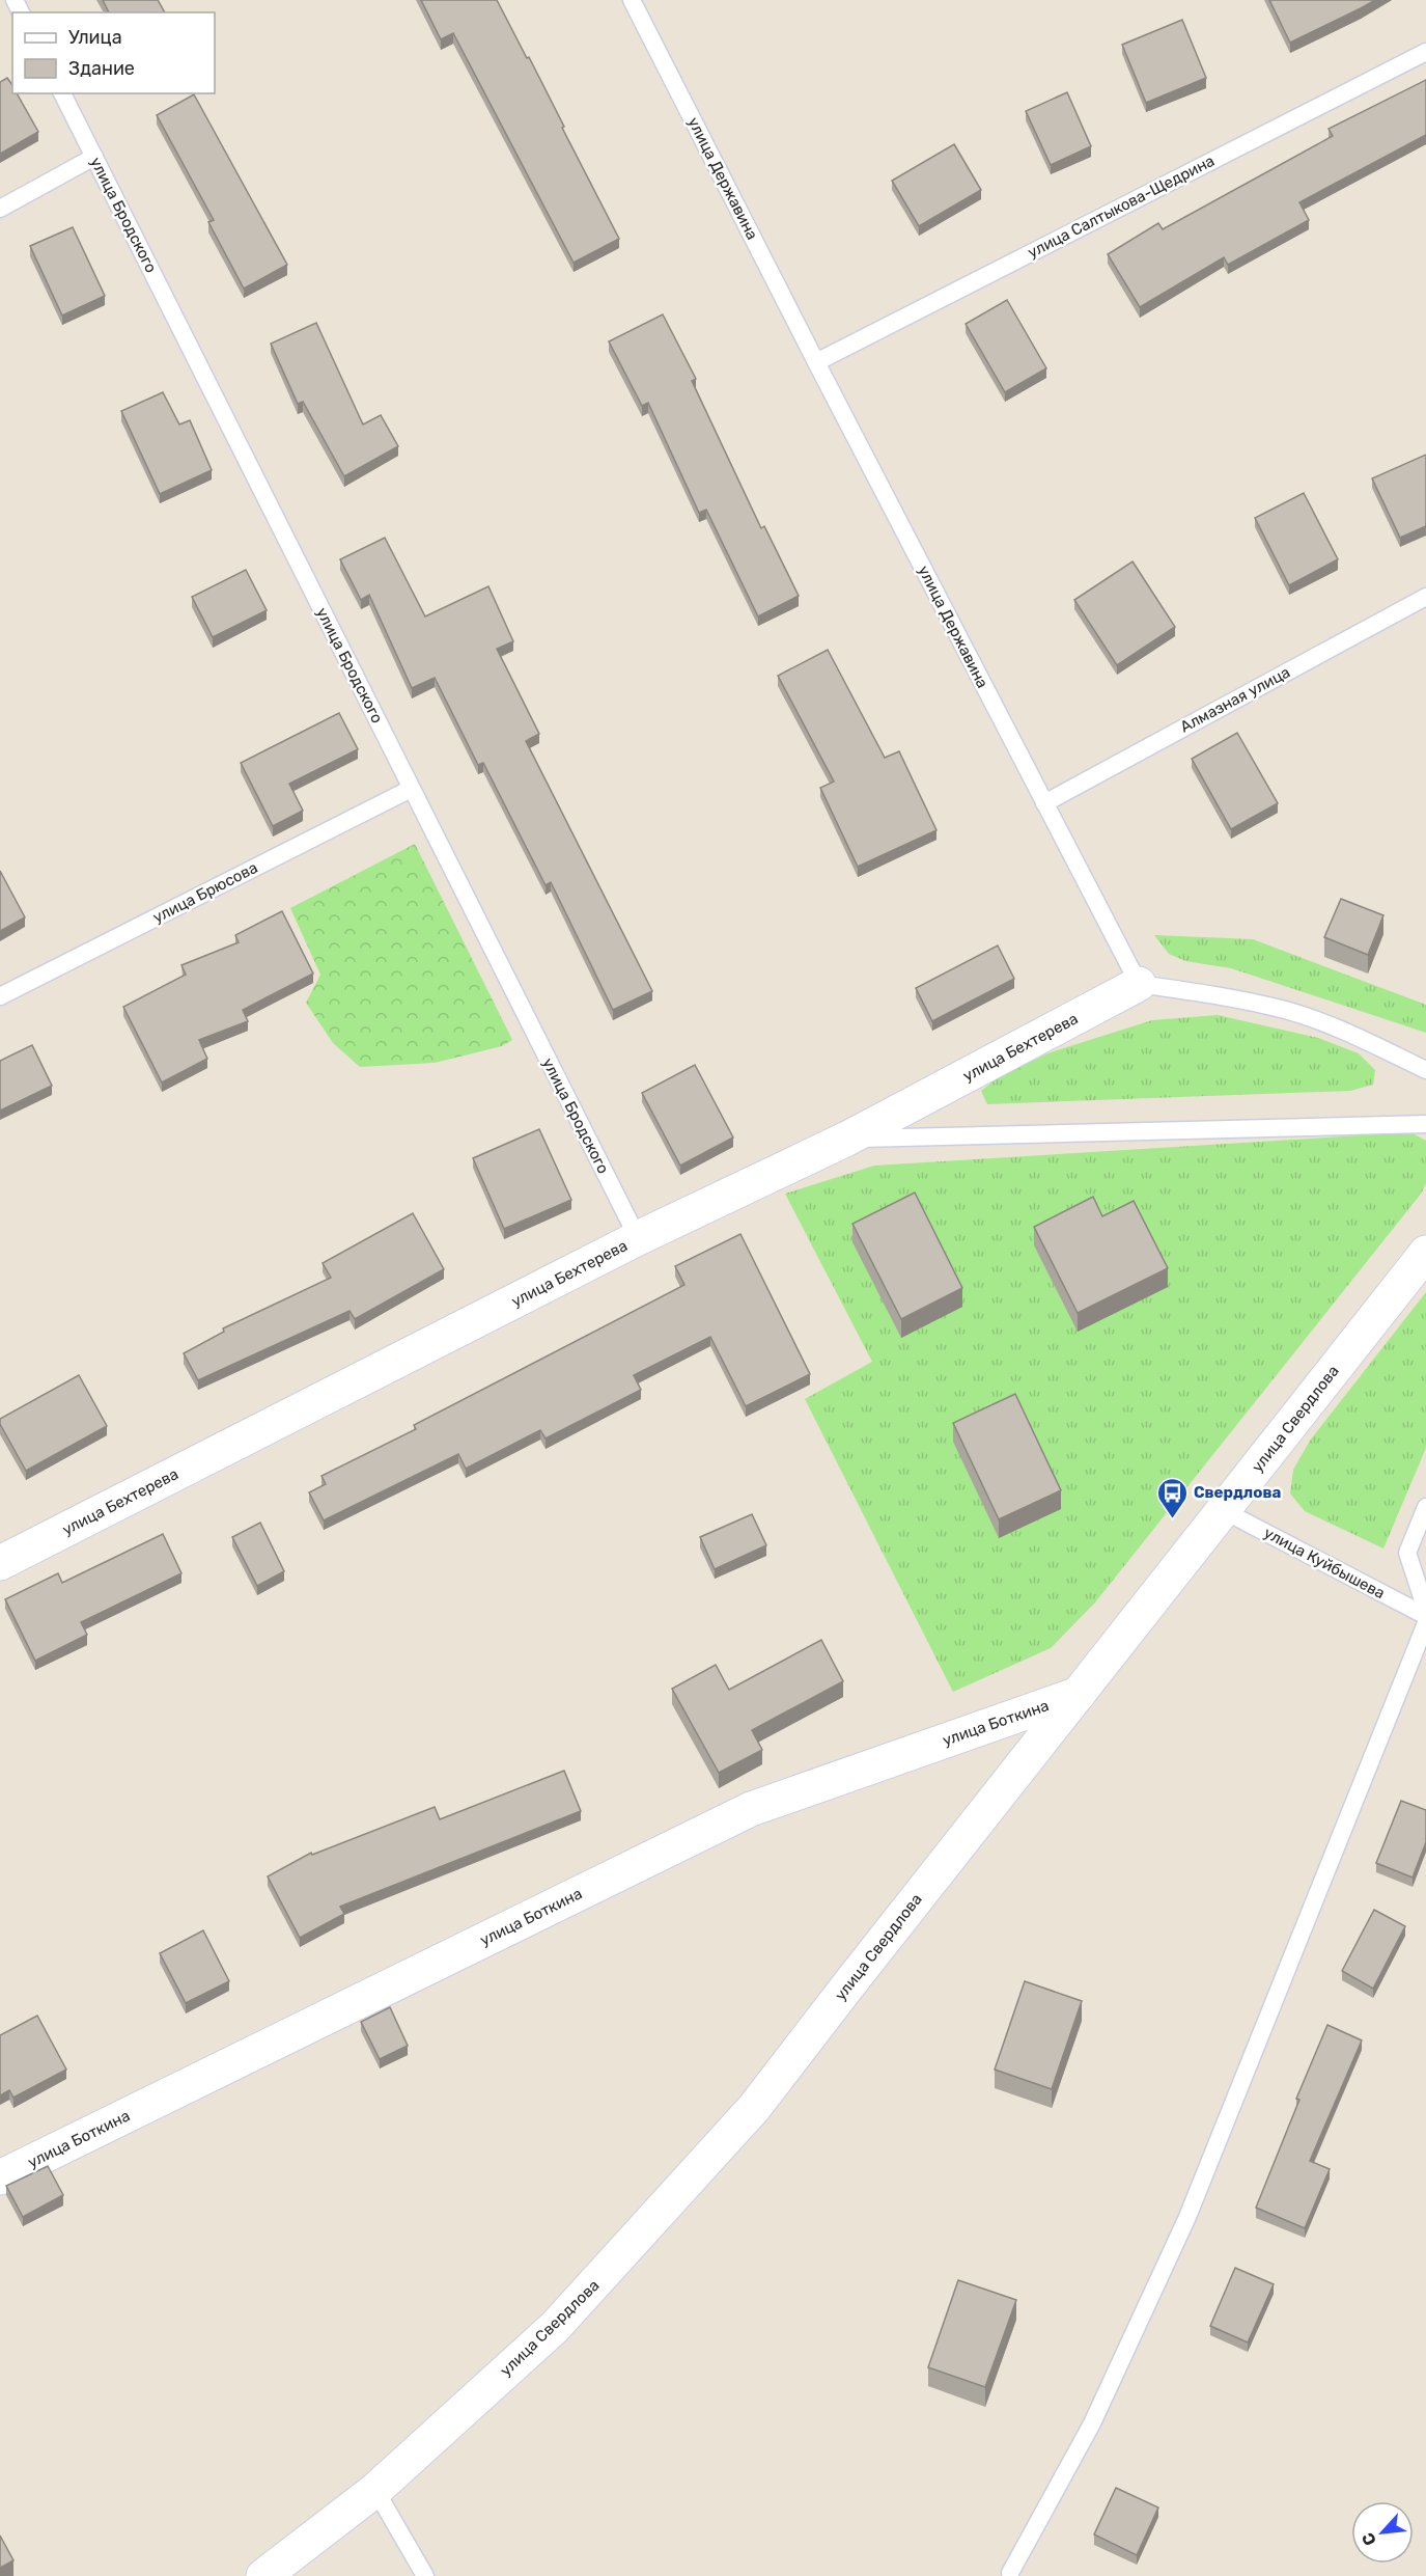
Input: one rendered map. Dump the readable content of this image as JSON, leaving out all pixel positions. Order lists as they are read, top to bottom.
{
  "streets": {
    "street": ["улица Бехтерева", "улица Свердлова", "улица Боткина"],
    "lane": [
      "улица Державина",
      "улица Салтыкова-Щедрина",
      "улица Бродского",
      "Алмазная улица",
      "улица Брюсова",
      "улица Куйбышева"
    ]
  },
  "crossings": [
    ["улица Державина", "улица Салтыкова-Щедрина"],
    ["улица Державина", "Алмазная улица"],
    ["улица Державина", "улица Бехтерева"],
    ["улица Бродского", "улица Брюсова"],
    ["улица Бродского", "улица Бехтерева"],
    ["улица Свердлова", "улица Куйбышева"],
    ["улица Свердлова", "улица Боткина"]
  ],
  "places": {
    "bus stop": ["Свердлова"]
  },
  "legend": ["Улица", "Здание"],
  "north": "bottom left"
}
